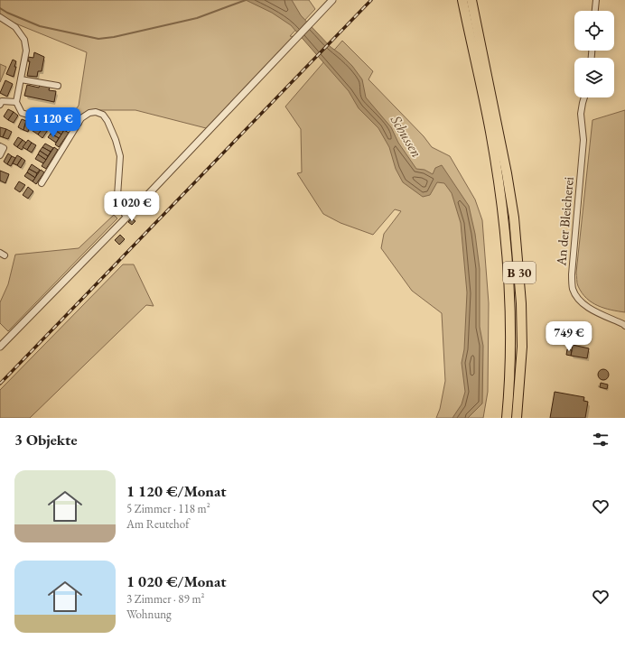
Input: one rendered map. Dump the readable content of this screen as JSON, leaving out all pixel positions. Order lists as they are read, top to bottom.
{
  "streets": {
    "highway": ["B 30"],
    "street": ["An der Bleicherei"]
  },
  "water": ["Schussen"],
  "page": {
    "price": ["1 120 €", "1 020 €", "749 €"],
    "heading": "3 Objekte",
    "list": [
      {
        "name": "1 120 €/Monat",
        "note": "5 Zimmer · 118 m² · Am Reutehof"
      },
      {
        "name": "1 020 €/Monat",
        "note": "3 Zimmer · 89 m² · Wohnung"
      }
    ]
  }
}
